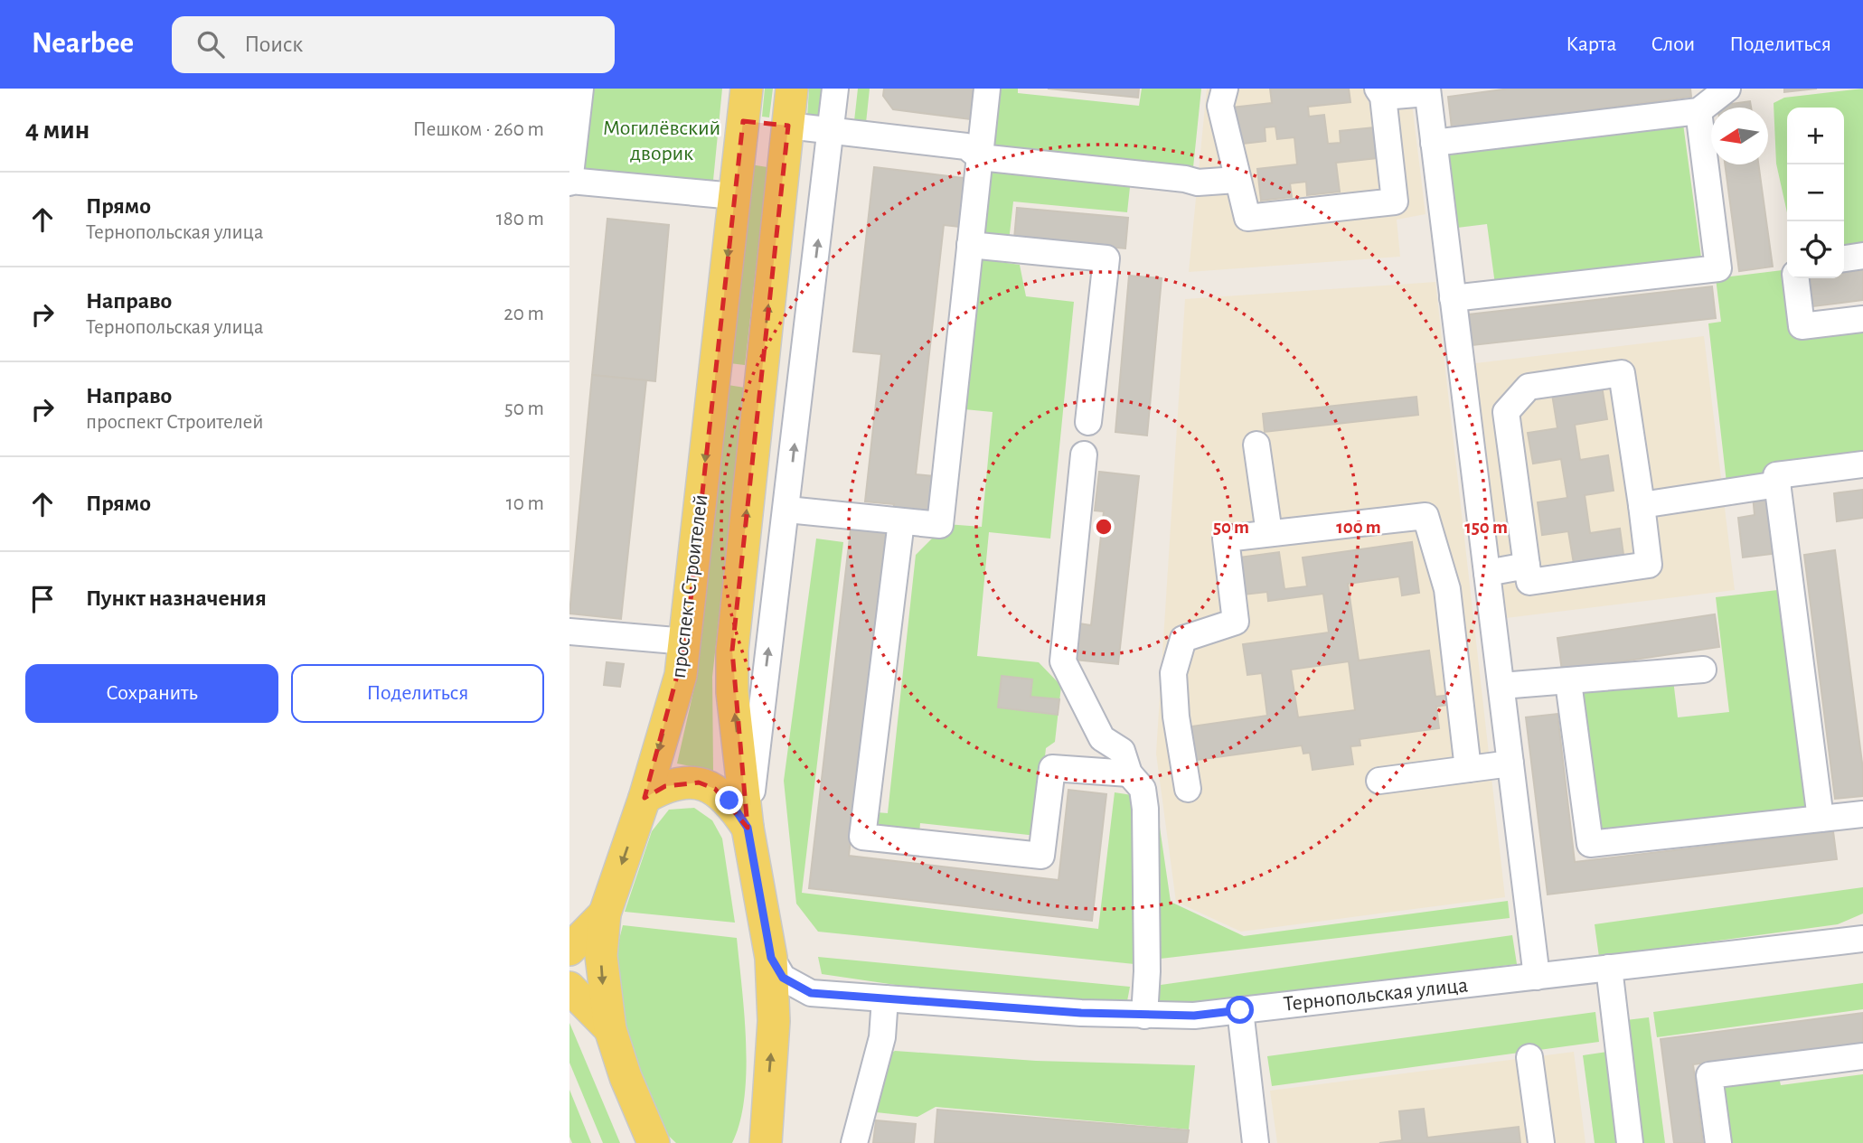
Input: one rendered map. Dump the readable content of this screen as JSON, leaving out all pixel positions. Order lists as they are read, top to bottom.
{
  "streets": {
    "main road": ["проспект Строителей"],
    "street": ["Тернопольская улица"]
  },
  "parks": ["Могилёвский дворик"],
  "north": "left",
  "page": {
    "header": "Nearbee",
    "search": "Поиск",
    "nav": ["Карта", "Слои", "Поделиться"],
    "heading": ["4 мин", "Пешком · 260 m"],
    "map_buttons": ["+", "−"],
    "list": [
      ["Прямо", "Тернопольская улица", "180 m"],
      ["Направо", "Тернопольская улица", "20 m"],
      ["Направо", "проспект Строителей", "50 m"],
      ["Прямо", "10 m"],
      "Пункт назначения"
    ],
    "buttons": ["Сохранить", "Поделиться"]
  },
  "rings": ["50 m", "100 m", "150 m"]
}
